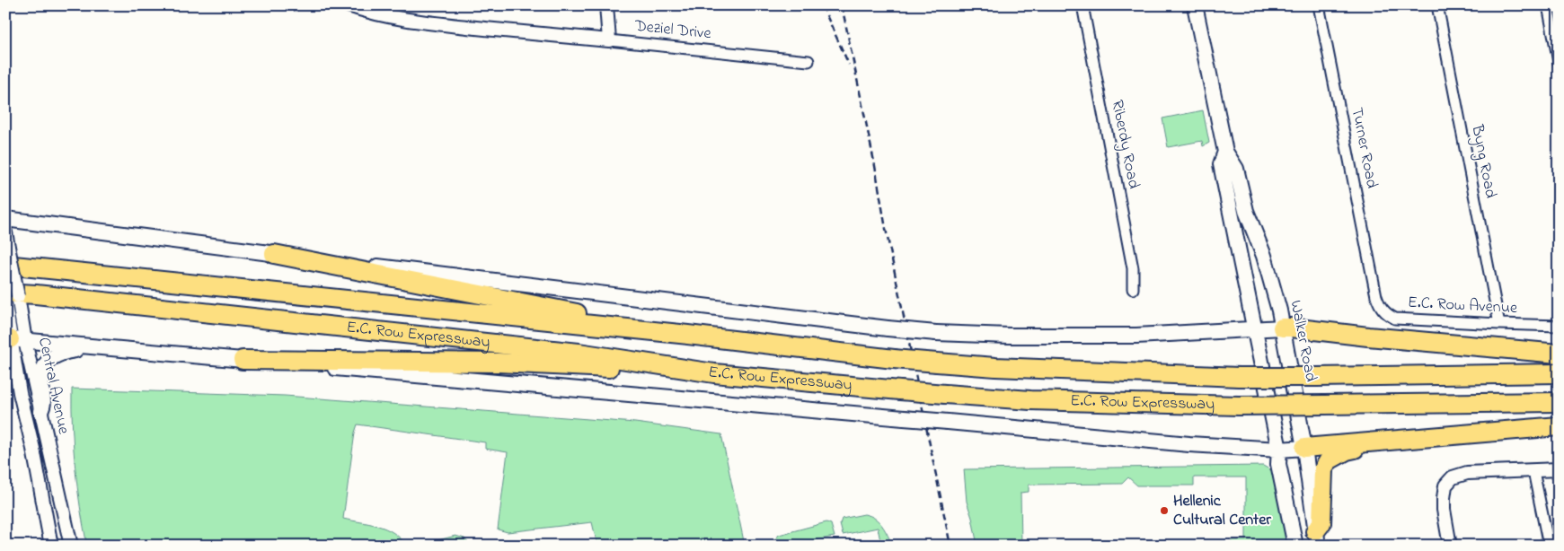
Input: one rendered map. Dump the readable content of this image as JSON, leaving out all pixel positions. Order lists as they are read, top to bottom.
{
  "streets": {
    "highway": ["E.C. Row Expressway"],
    "main road": ["Walker Road"],
    "street": [
      "Deziel Drive",
      "Riberdy Road",
      "Turner Road",
      "Byng Road",
      "E.C. Row Avenue",
      "Central Avenue"
    ]
  },
  "crossings": [
    ["Turner Road", "E.C. Row Avenue"],
    ["Byng Road", "E.C. Row Avenue"]
  ],
  "places": ["Hellenic Cultural Center"]
}
